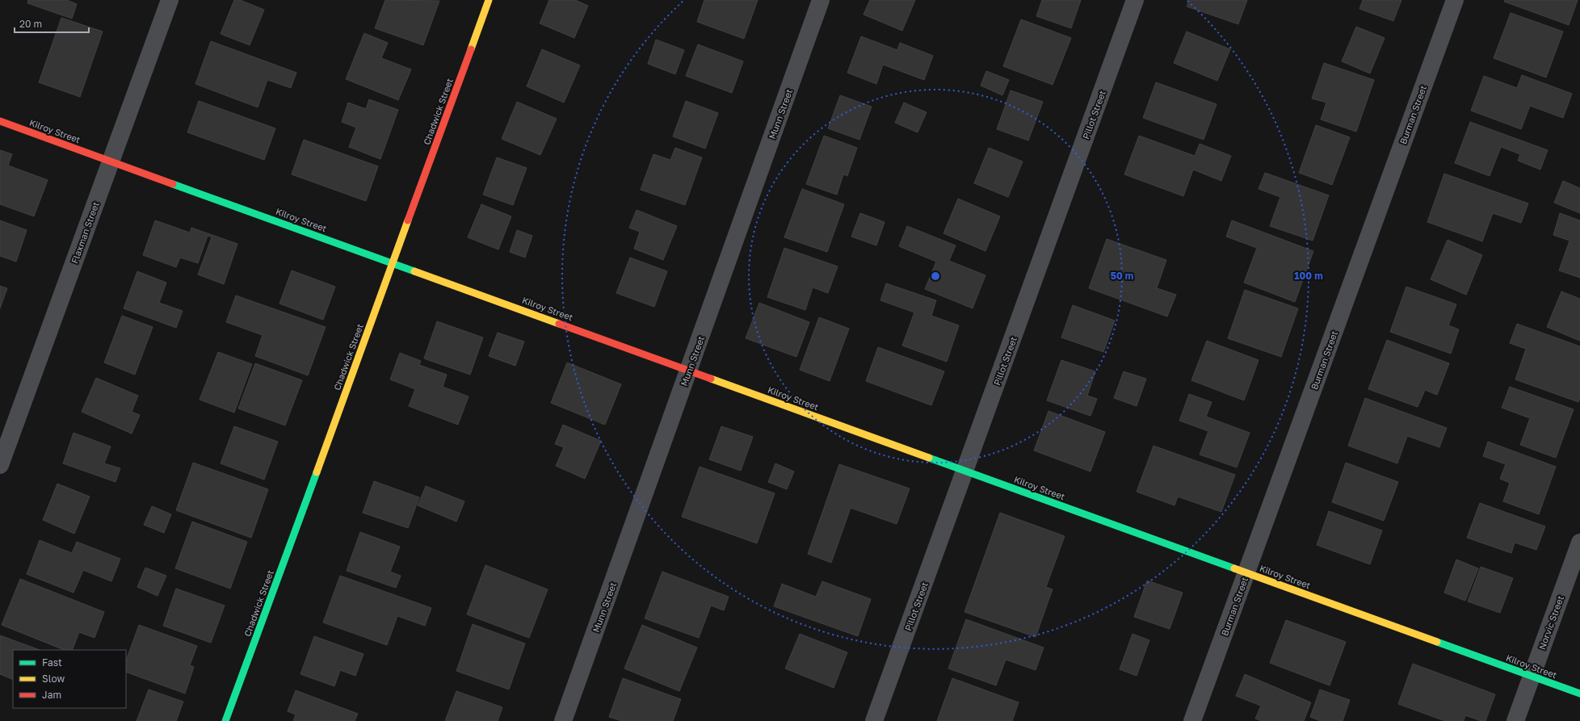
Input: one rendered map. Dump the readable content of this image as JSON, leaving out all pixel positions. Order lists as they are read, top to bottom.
{
  "streets": {
    "street": [
      "Chadwick Street",
      "Munn Street",
      "Pillot Street",
      "Burman Street",
      "Kilroy Street",
      "Flaxman Street",
      "Norvic Street"
    ]
  },
  "crossings": [
    ["Chadwick Street", "Kilroy Street"],
    ["Munn Street", "Kilroy Street"],
    ["Pillot Street", "Kilroy Street"],
    ["Burman Street", "Kilroy Street"],
    ["Kilroy Street", "Flaxman Street"],
    ["Kilroy Street", "Norvic Street"]
  ],
  "legend": ["Fast", "Slow", "Jam"],
  "scale_bar": "20 m",
  "rings": ["50 m", "100 m"]
}
